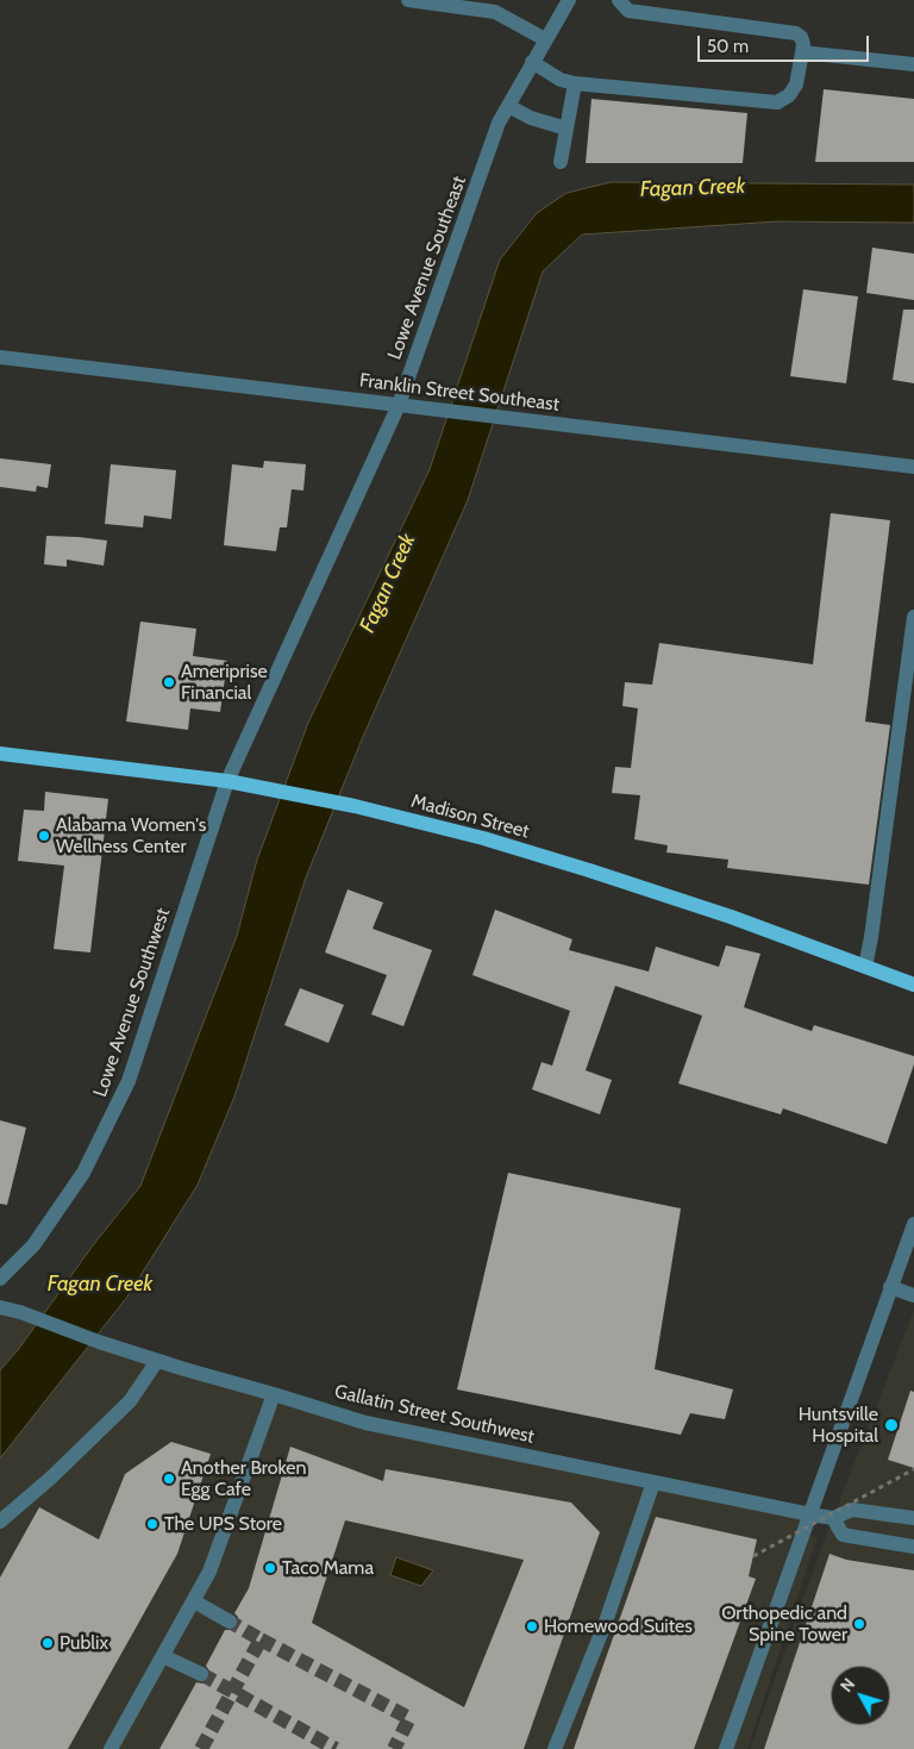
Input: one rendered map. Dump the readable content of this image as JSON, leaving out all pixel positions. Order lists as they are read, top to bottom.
{
  "streets": {
    "main road": ["Madison Street"],
    "street": [
      "Lowe Avenue Southeast",
      "Franklin Street Southeast",
      "Lowe Avenue Southwest",
      "Gallatin Street Southwest"
    ]
  },
  "crossings": [
    ["Lowe Avenue Southeast", "Franklin Street Southeast"],
    ["Lowe Avenue Southeast", "Madison Street"],
    ["Lowe Avenue Southeast", "Lowe Avenue Southwest"],
    ["Madison Street", "Lowe Avenue Southwest"]
  ],
  "water": ["Fagan Creek"],
  "places": [
    "Ameriprise Financial",
    "Alabama Women's Wellness Center",
    "Huntsville Hospital",
    "Another Broken Egg Cafe",
    "The UPS Store",
    "Taco Mama",
    "Orthopedic and Spine Tower",
    "Homewood Suites",
    "Publix"
  ],
  "scale_bar": "50 m",
  "north": "top left"
}
